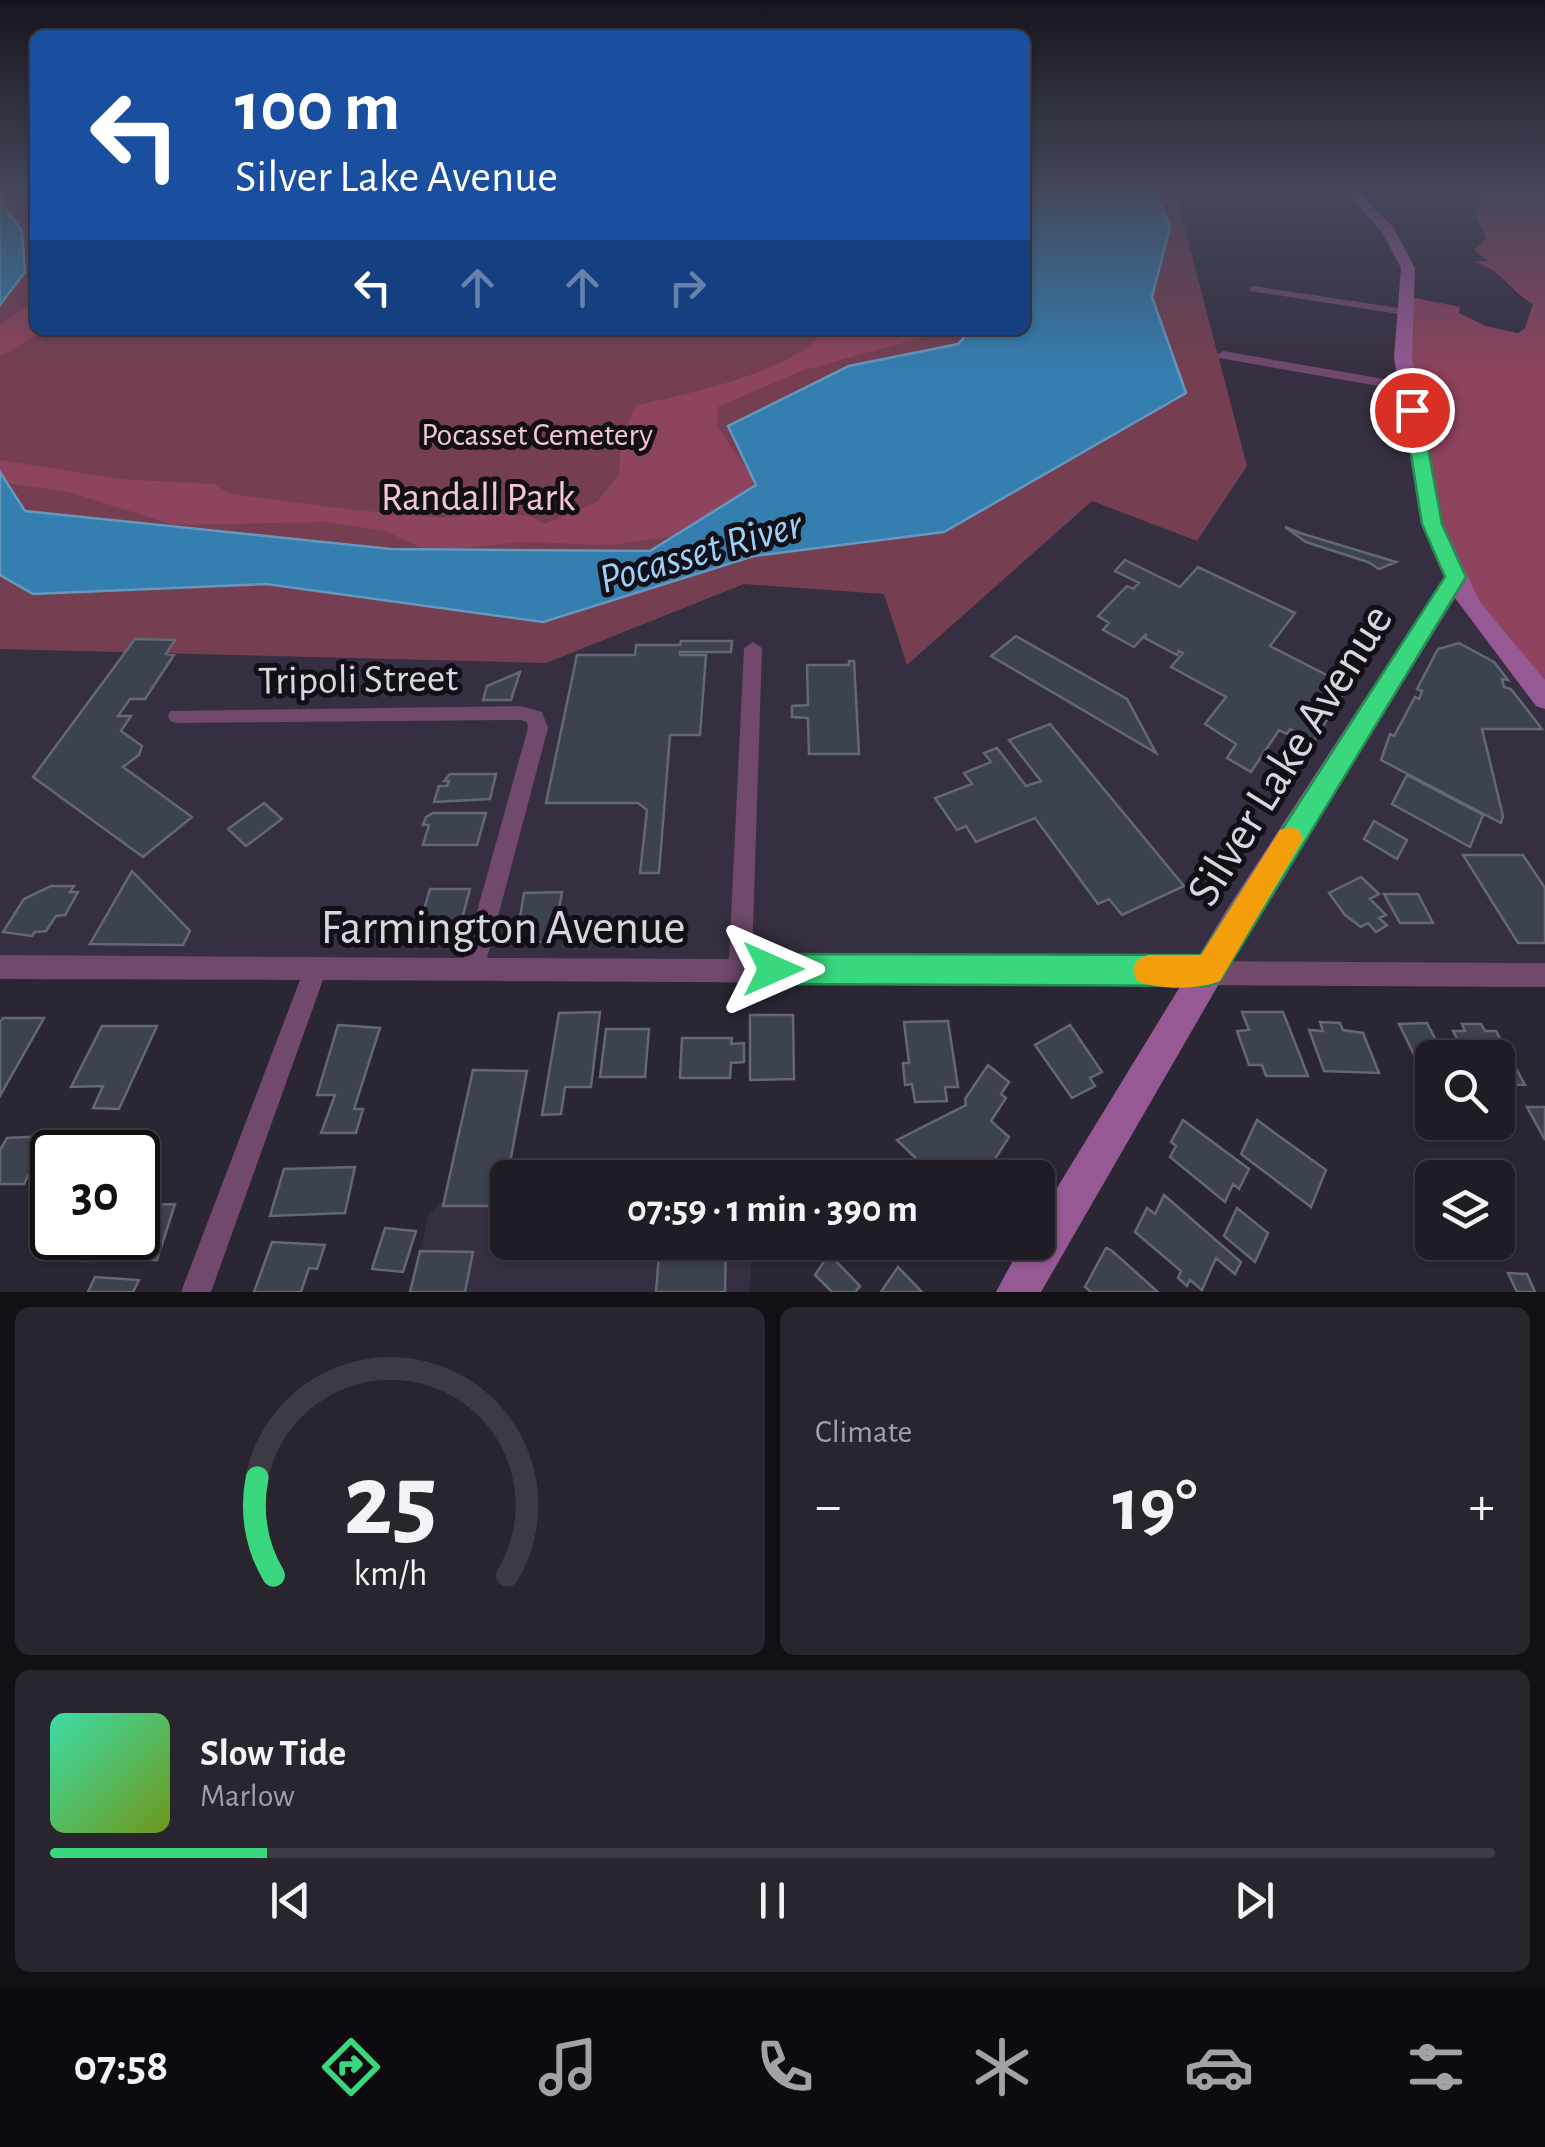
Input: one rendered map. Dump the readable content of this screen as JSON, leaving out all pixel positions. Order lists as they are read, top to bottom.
{
  "streets": {
    "main road": ["Silver Lake Avenue"],
    "street": ["Tripoli Street", "Farmington Avenue"]
  },
  "crossings": [
    ["Tripoli Street", "Farmington Avenue"],
    ["Silver Lake Avenue", "Farmington Avenue"]
  ],
  "water": ["Pocasset River"],
  "parks": ["Pocasset Cemetery", "Randall Park"],
  "page": {
    "turn": ["100 m", "Silver Lake Avenue"],
    "limit": "30",
    "trip": "07:59 · 1 min · 390 m",
    "tile": "Climate",
    "heat": ["−", "19°", "+"],
    "song": ["Slow Tide", "Marlow"],
    "tabs": "07:58",
    "gauge": ["25", "km/h"]
  }
}
